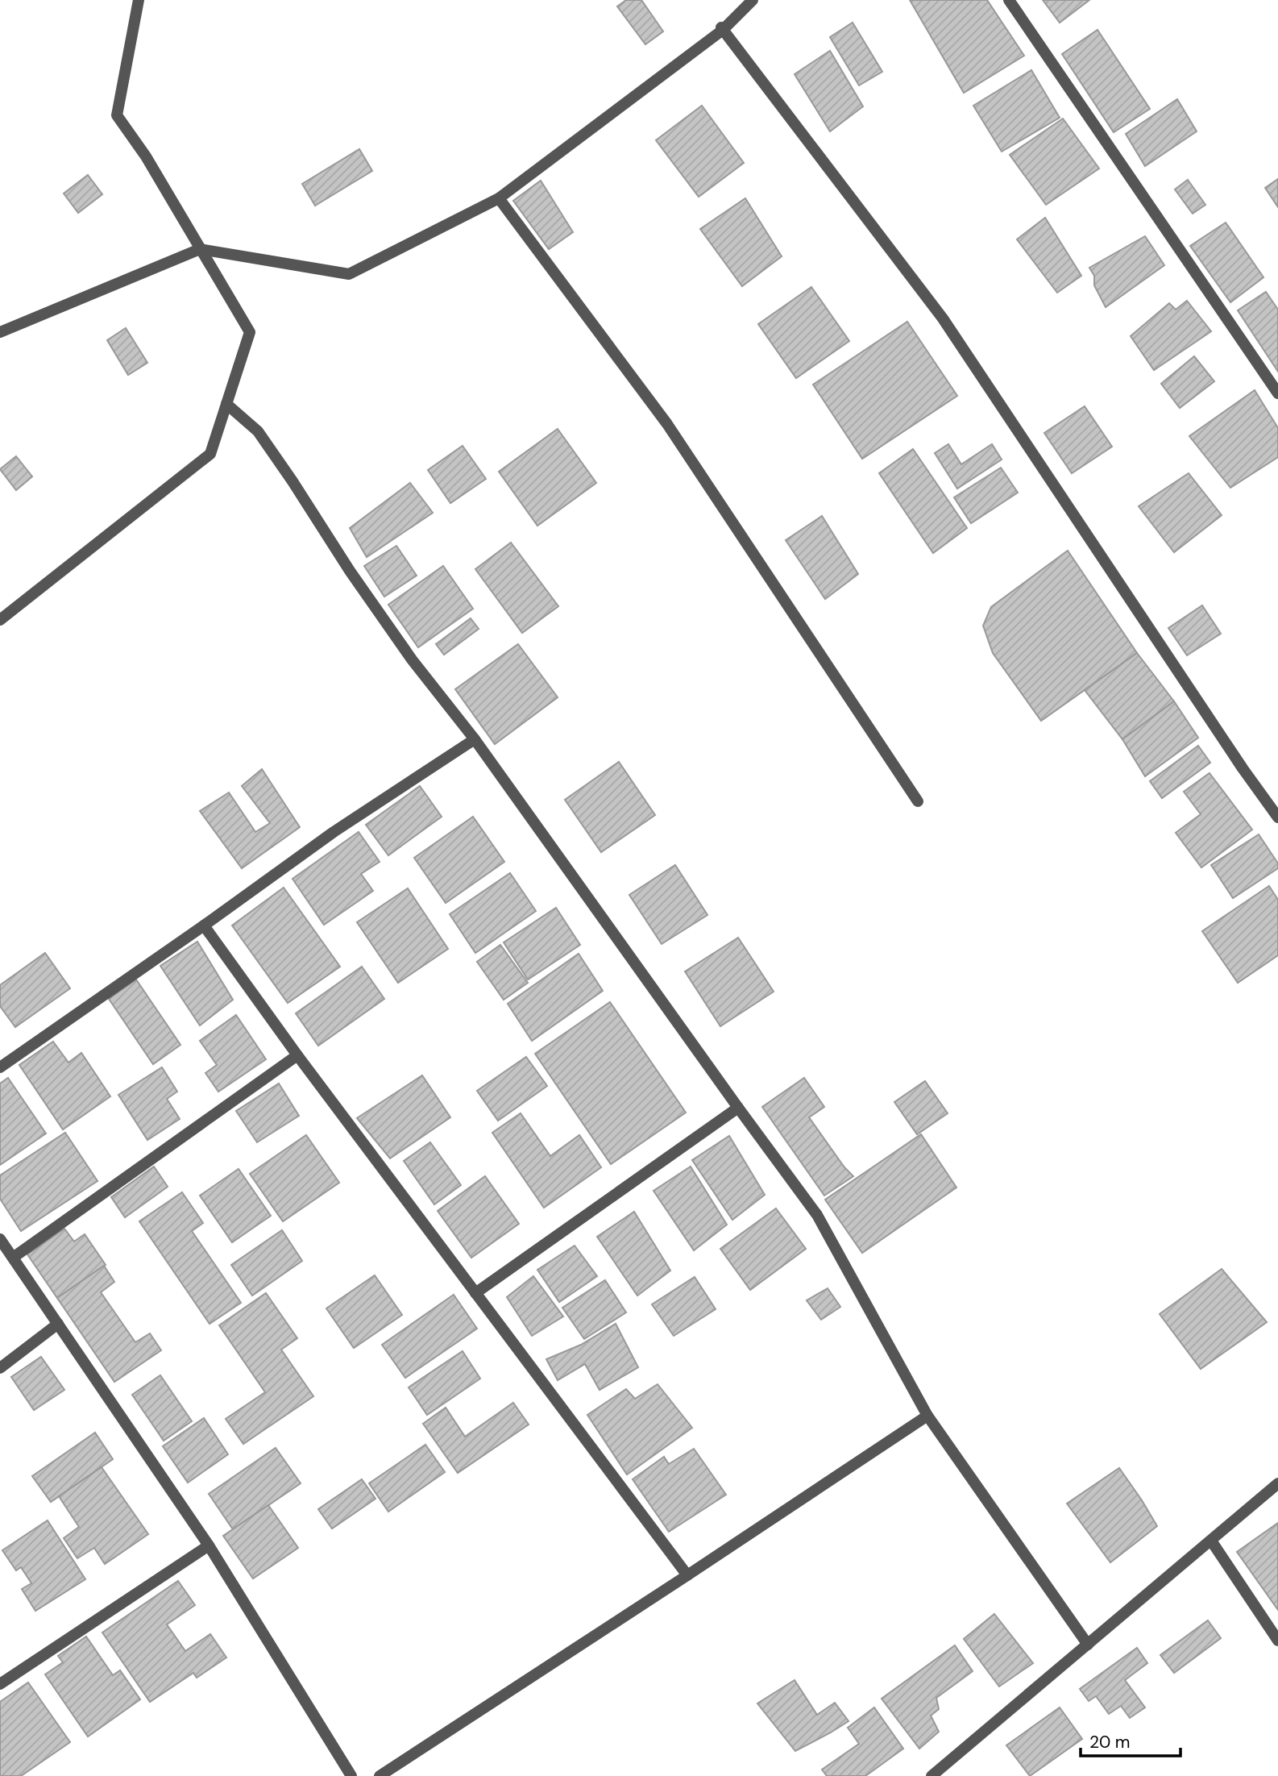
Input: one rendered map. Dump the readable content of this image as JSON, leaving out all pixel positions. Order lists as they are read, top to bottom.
{
  "scale_bar": "20 m"
}
